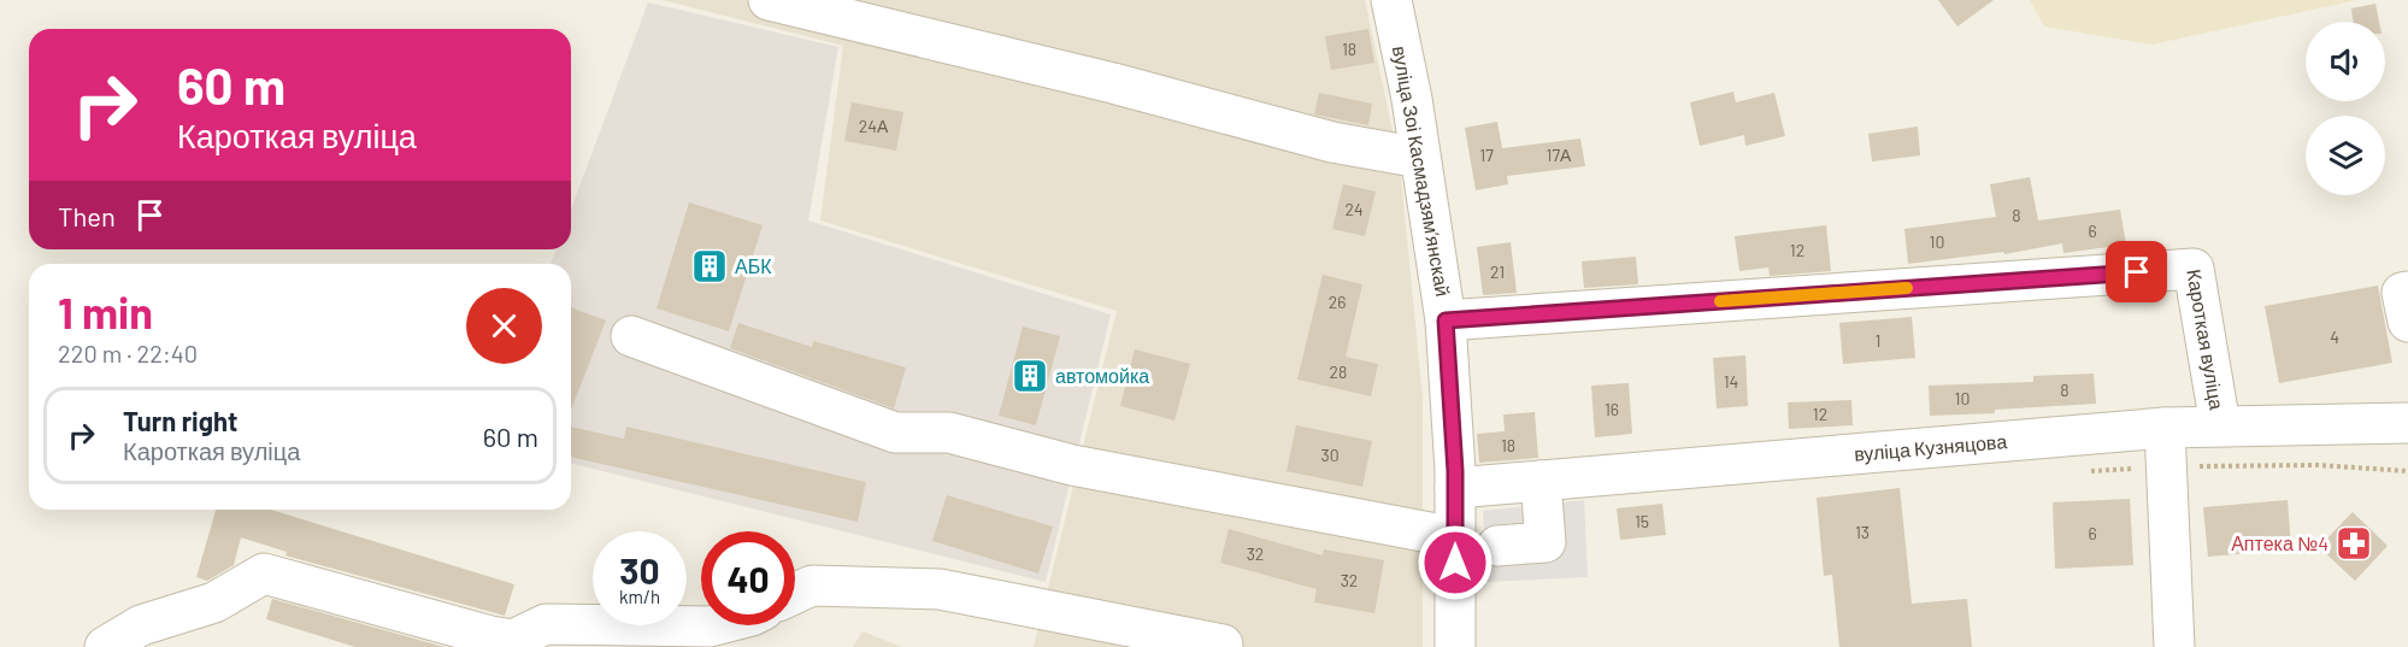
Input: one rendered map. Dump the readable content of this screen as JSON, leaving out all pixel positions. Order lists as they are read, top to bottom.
{
  "streets": {
    "street": ["вуліца Зоі Касмадзямʼянскай", "Кароткая вуліца", "вуліца Кузняцова"]
  },
  "crossings": [
    ["вуліца Зоі Касмадзямʼянскай", "Кароткая вуліца"],
    ["вуліца Зоі Касмадзямʼянскай", "вуліца Кузняцова"],
    ["Кароткая вуліца", "вуліца Кузняцова"]
  ],
  "places": {
    "building": ["АБК", "автомойка"],
    "pharmacy": ["Аптека №4"]
  },
  "house_numbers": [
    "18",
    "24А",
    "17",
    "17А",
    "24",
    "8",
    "6",
    "10",
    "12",
    "21",
    "26",
    "4",
    "1",
    "28",
    "14",
    "8",
    "10",
    "16",
    "12",
    "18",
    "30",
    "15",
    "13",
    "6",
    "32",
    "32"
  ],
  "page": {
    "turn": ["60 m", "Кароткая вуліца"],
    "then": "Then",
    "heading": ["1 min", "220 m · 22:40"],
    "list": [
      {
        "name": "Turn right",
        "note": "Кароткая вуліца",
        "value": "60 m"
      }
    ],
    "speed": "30 km/h",
    "limit": "40"
  }
}
